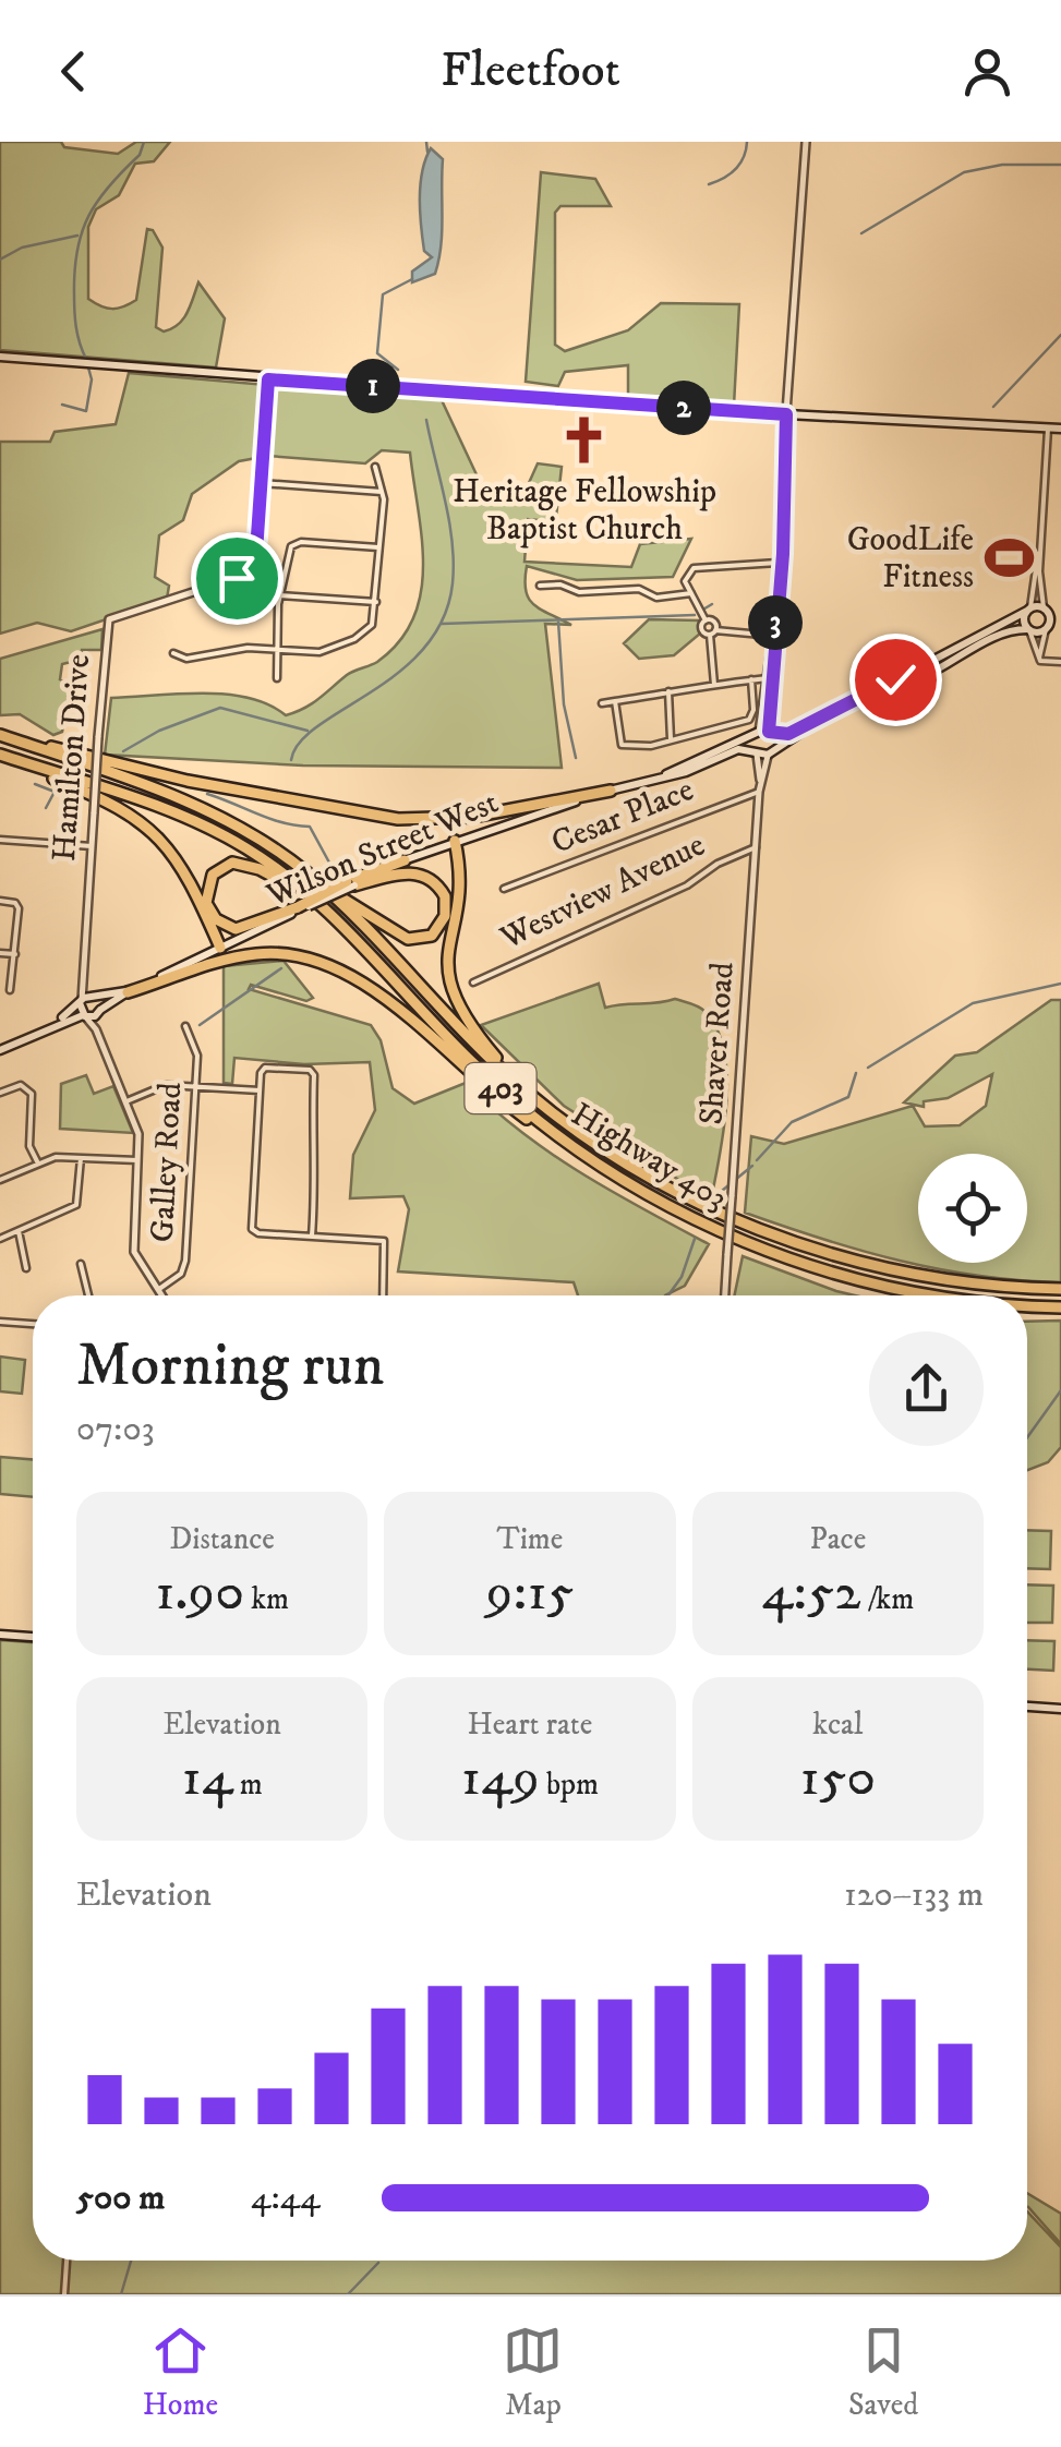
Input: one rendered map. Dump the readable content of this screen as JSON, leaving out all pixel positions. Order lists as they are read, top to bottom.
{
  "streets": {
    "highway": ["403", "Highway 403"],
    "main road": ["Wilson Street West"],
    "street": [
      "Hamilton Drive",
      "Cesar Place",
      "Westview Avenue",
      "Shaver Road",
      "Galley Road"
    ]
  },
  "crossings": [
    ["Hamilton Drive", "Wilson Street West"],
    ["Cesar Place", "Shaver Road"],
    ["Wilson Street West", "Shaver Road"],
    ["Westview Avenue", "Shaver Road"]
  ],
  "places": {
    "church": ["Heritage Fellowship Baptist Church"],
    "sports": ["GoodLife Fitness"]
  },
  "page": {
    "header": "Fleetfoot",
    "pins": ["1", "2", "3"],
    "heading": ["Morning run", "07:03"],
    "stats": [
      ["Distance", "1.90 km"],
      ["Time", "9:15"],
      ["Pace", "4:52 /km"],
      ["Elevation", "14 m"],
      ["Heart rate", "149 bpm"],
      ["kcal", "150"]
    ],
    "chart": ["Elevation", "120–133 m"],
    "list": [
      {
        "name": "500 m",
        "note": "4:44"
      }
    ],
    "tabs": ["Home", "Map", "Saved"]
  }
}
